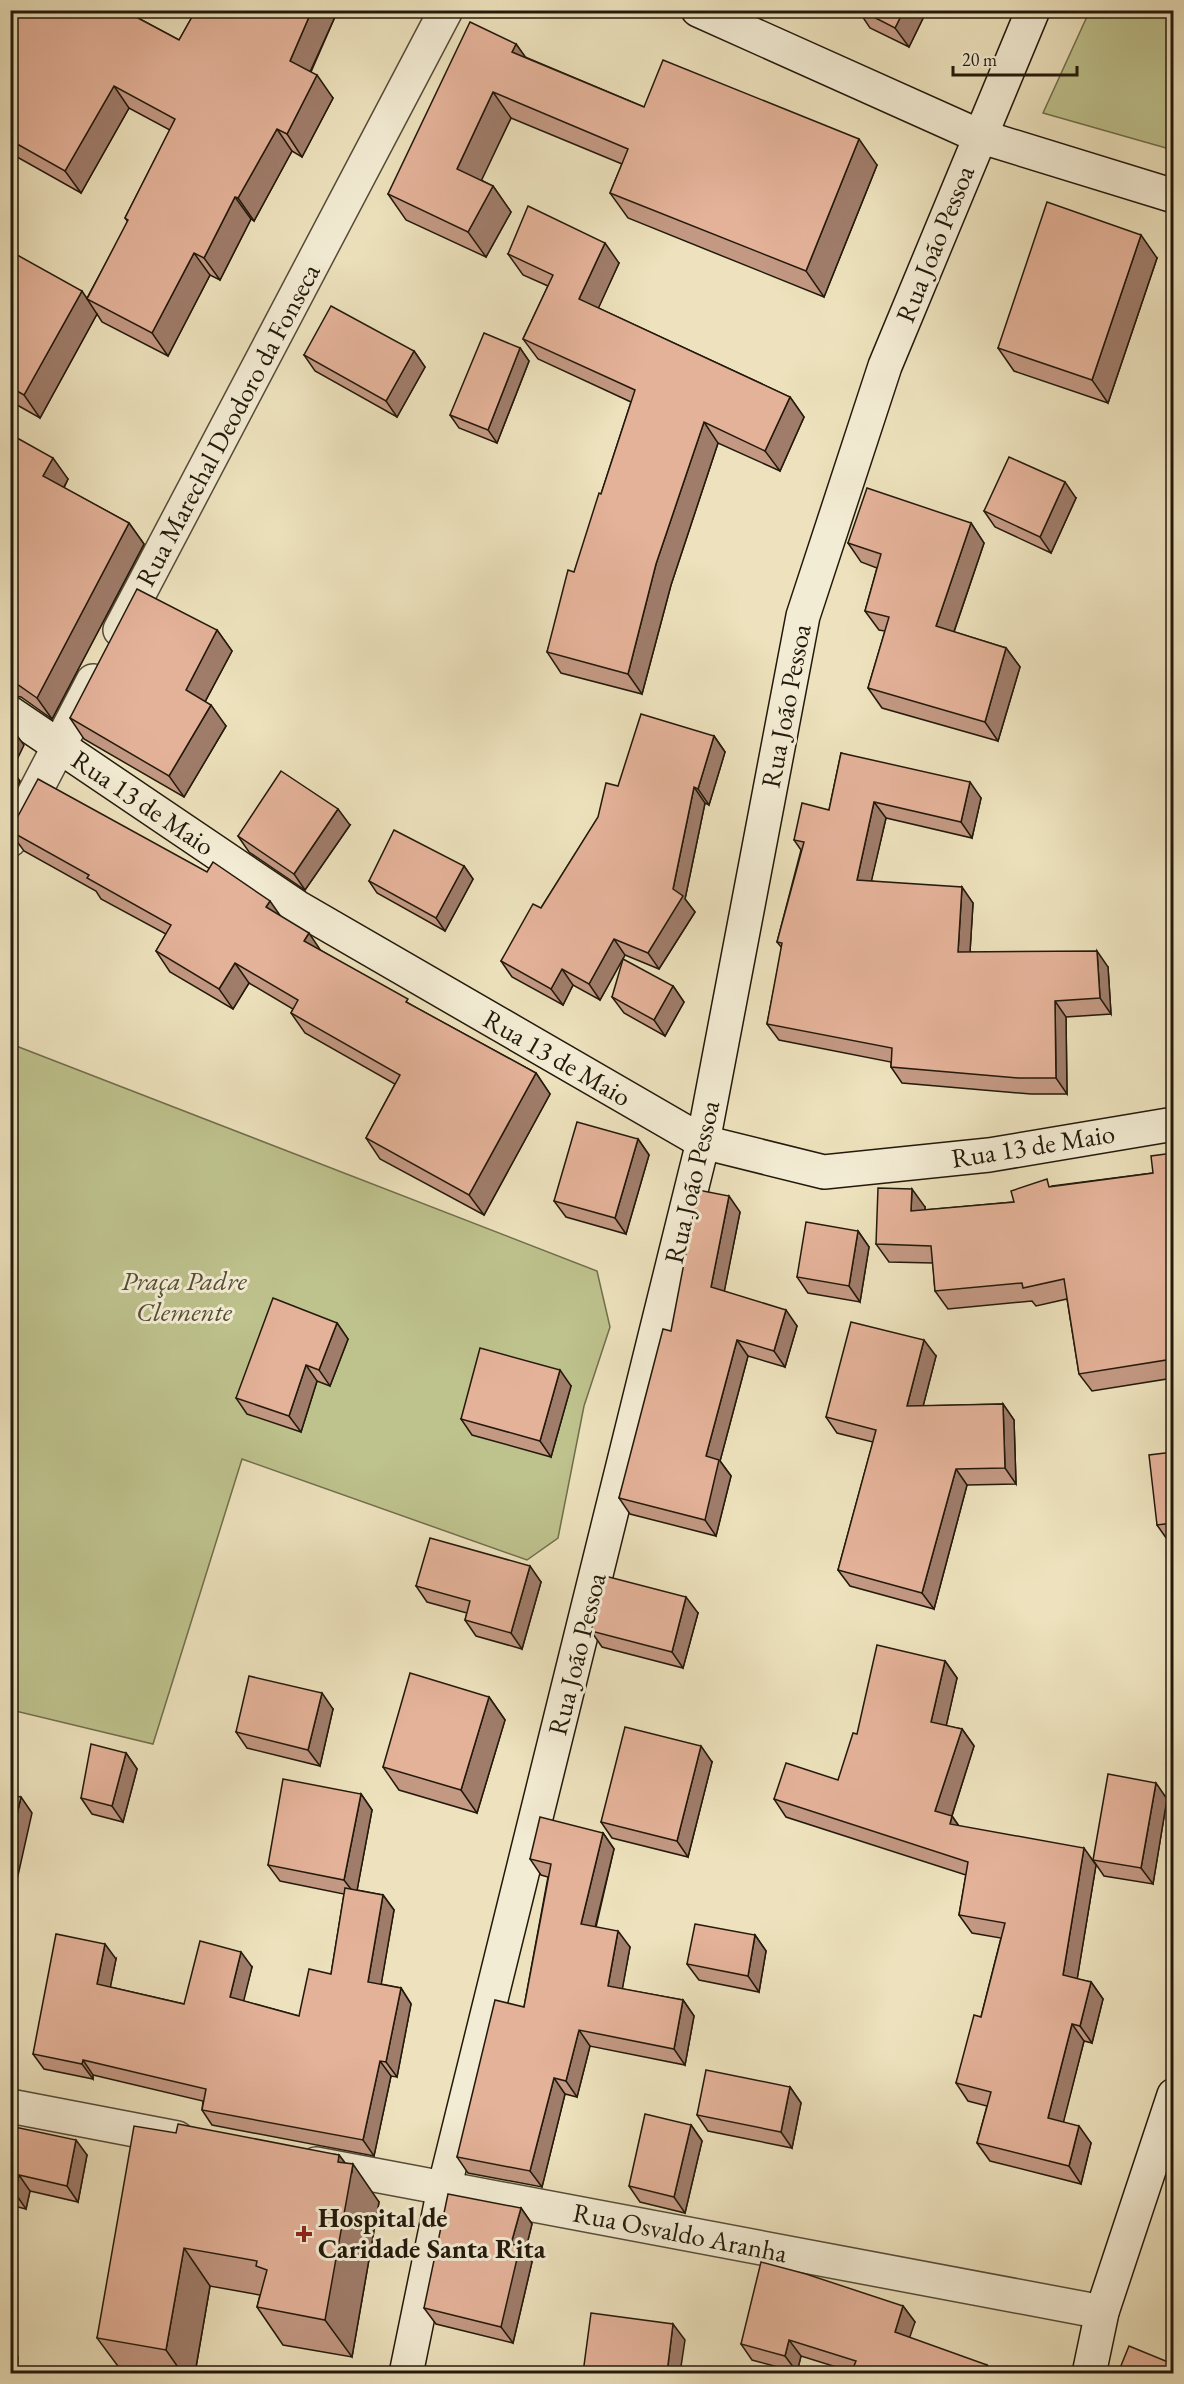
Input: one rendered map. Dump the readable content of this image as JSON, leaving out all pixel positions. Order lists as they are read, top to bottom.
{
  "streets": {
    "street": [
      "Rua João Pessoa",
      "Rua Marechal Deodoro da Fonseca",
      "Rua 13 de Maio",
      "Rua Osvaldo Aranha"
    ]
  },
  "crossings": [
    ["Rua João Pessoa", "Rua 13 de Maio"],
    ["Rua João Pessoa", "Rua Osvaldo Aranha"],
    ["Rua Marechal Deodoro da Fonseca", "Rua 13 de Maio"]
  ],
  "parks": ["Praça Padre Clemente"],
  "places": {
    "health": ["Hospital de Caridade Santa Rita"]
  },
  "scale_bar": "20 m"
}
